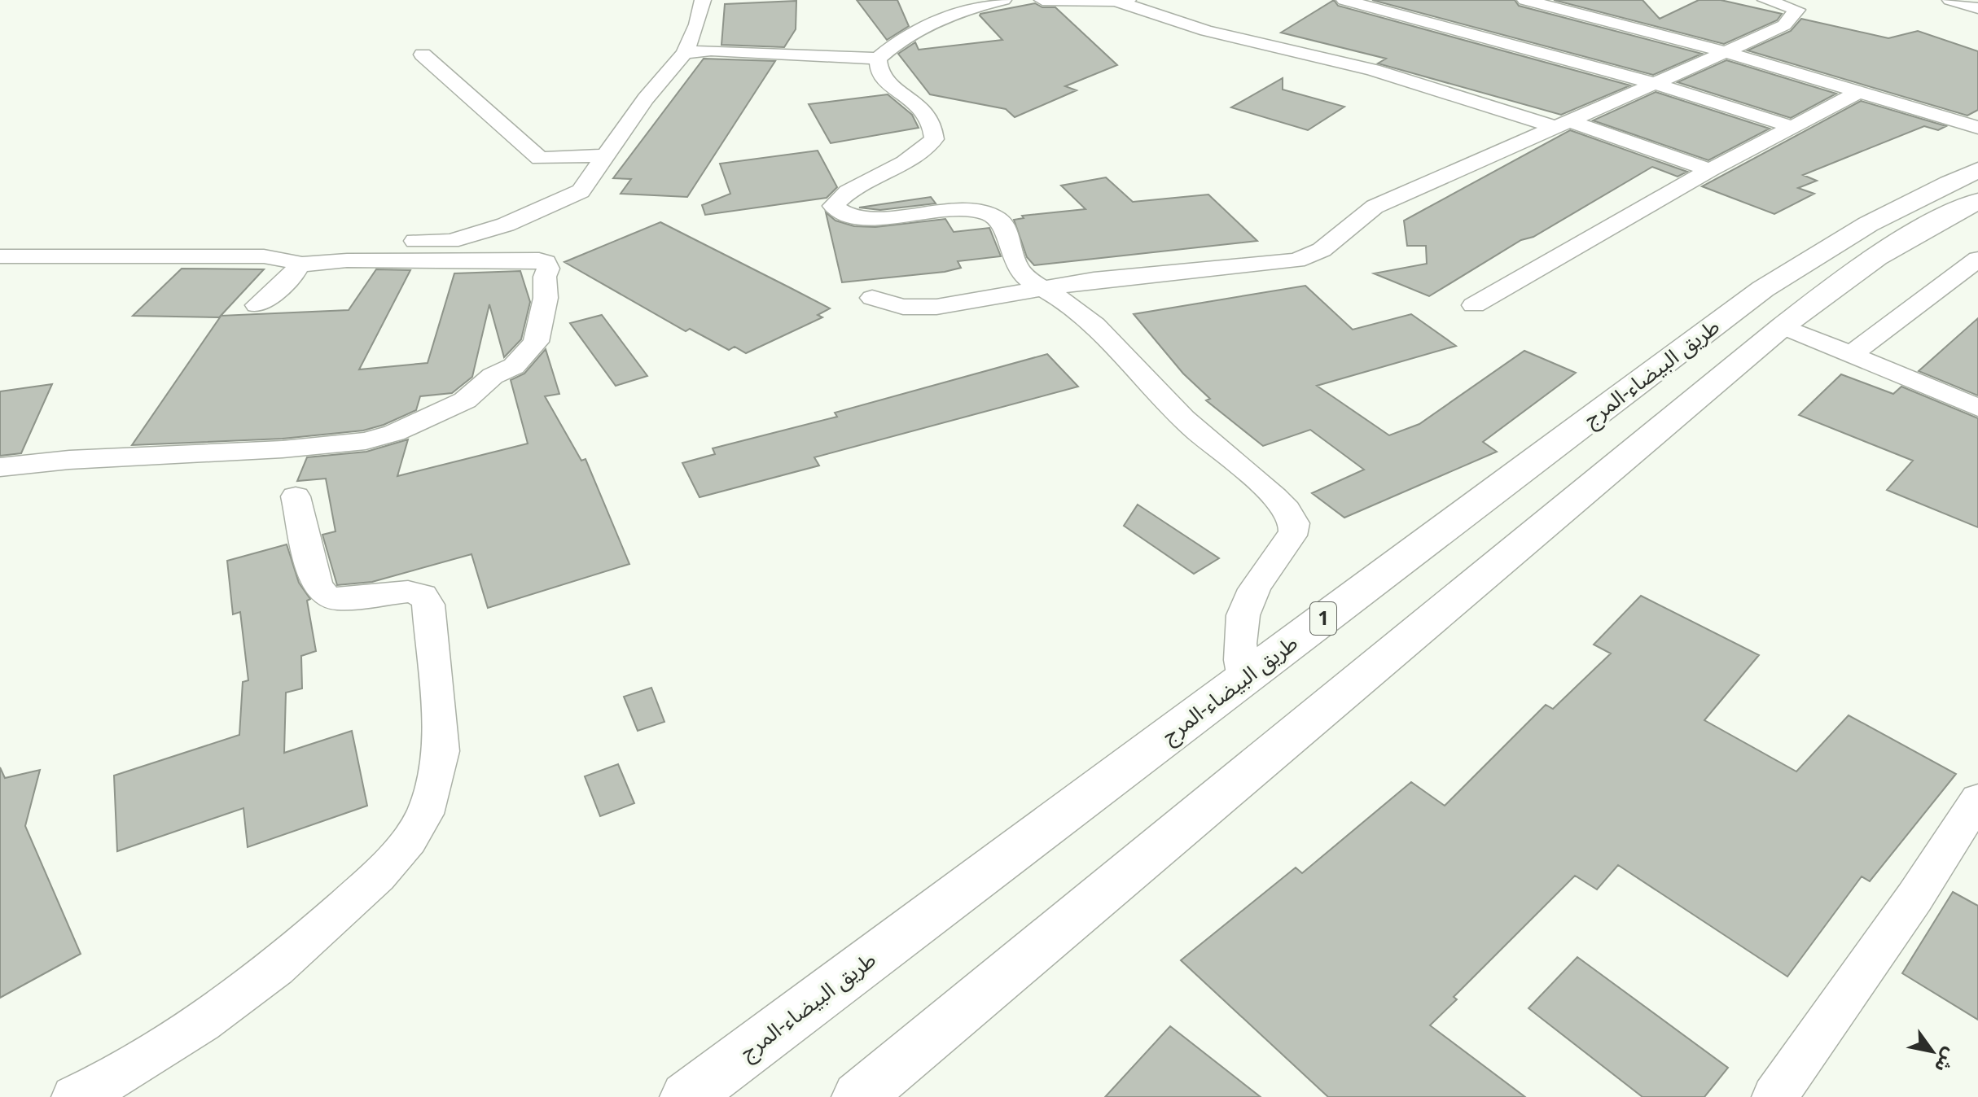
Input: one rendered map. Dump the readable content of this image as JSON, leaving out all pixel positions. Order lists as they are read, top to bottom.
{
  "streets": {
    "highway": ["طريق البيضاء-المرج", "1"]
  },
  "north": "bottom right"
}
